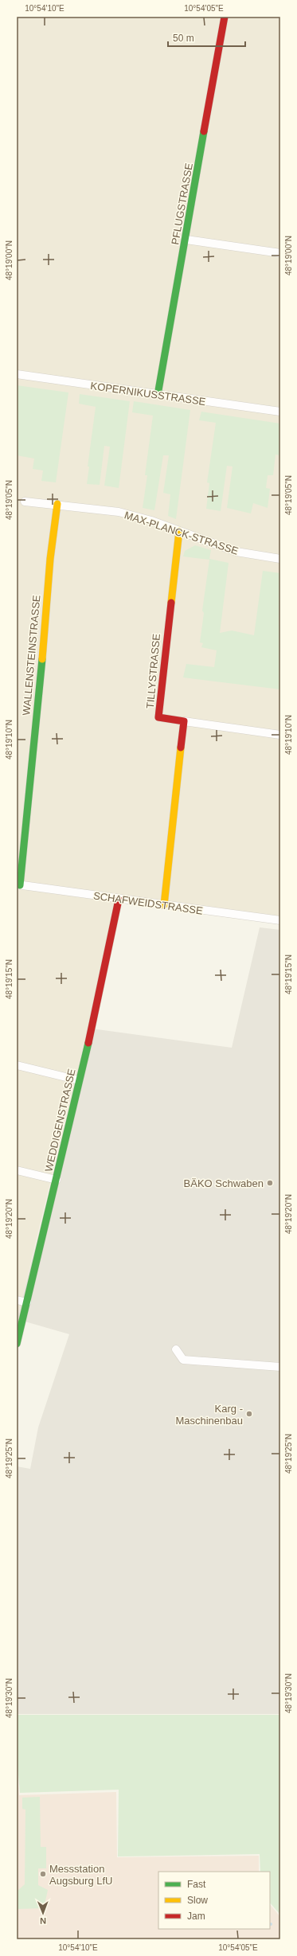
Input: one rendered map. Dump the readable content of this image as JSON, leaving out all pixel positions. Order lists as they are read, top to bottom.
{
  "streets": {
    "street": [
      "PFLUGSTRASSE",
      "KOPERNIKUSSTRASSE",
      "MAX-PLANCK-STRASSE",
      "WALLENSTEINSTRASSE",
      "TILLYSTRASSE",
      "SCHAFWEIDSTRASSE",
      "WEDDIGENSTRASSE"
    ]
  },
  "crossings": [
    ["PFLUGSTRASSE", "KOPERNIKUSSTRASSE"],
    ["MAX-PLANCK-STRASSE", "WALLENSTEINSTRASSE"],
    ["MAX-PLANCK-STRASSE", "TILLYSTRASSE"],
    ["WALLENSTEINSTRASSE", "SCHAFWEIDSTRASSE"],
    ["SCHAFWEIDSTRASSE", "WEDDIGENSTRASSE"]
  ],
  "places": ["BÄKO Schwaben", "Karg - Maschinenbau", "Messstation Augsburg LfU"],
  "legend": ["Fast", "Slow", "Jam"],
  "scale_bar": "50 m",
  "north": "bottom",
  "coordinates": [
    "10°54'10\"E",
    "10°54'05\"E",
    "48°19'00\"N",
    "48°19'05\"N",
    "48°19'10\"N",
    "48°19'15\"N",
    "48°19'20\"N",
    "48°19'25\"N",
    "48°19'30\"N"
  ]
}
